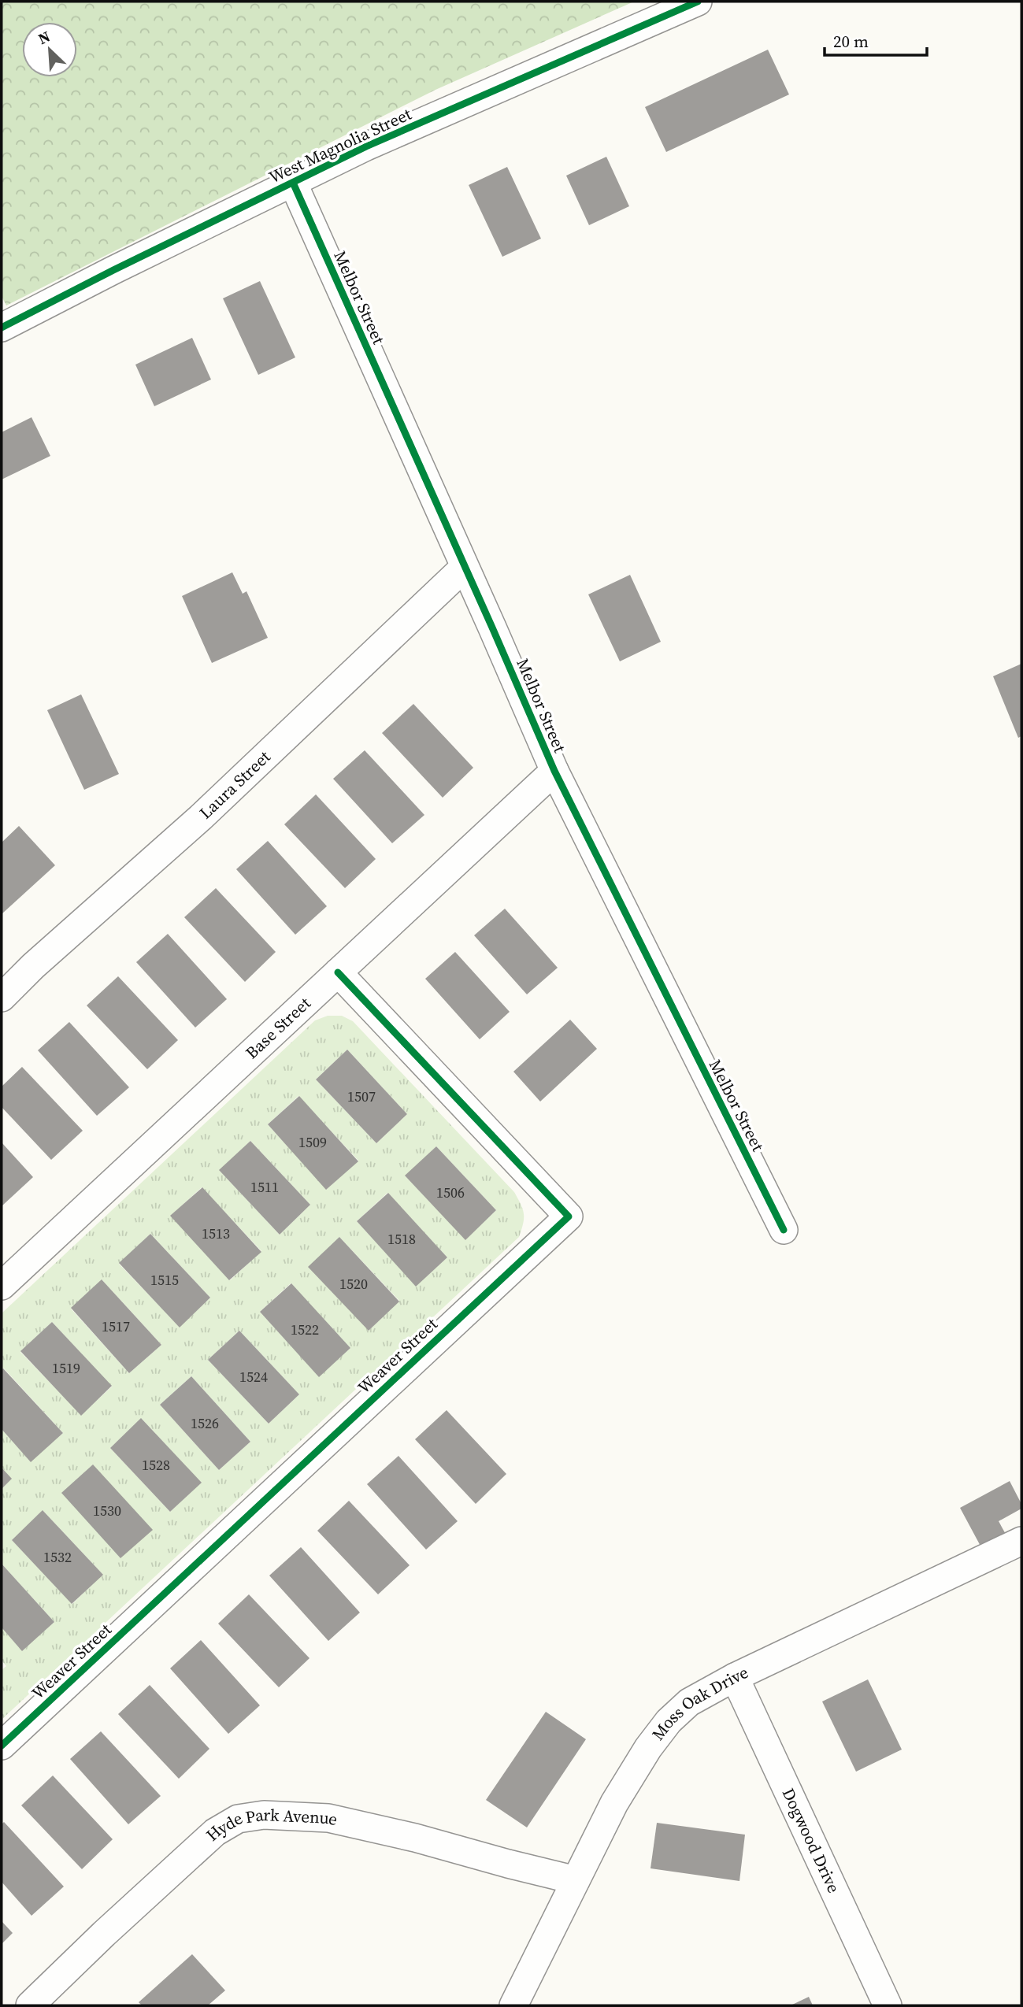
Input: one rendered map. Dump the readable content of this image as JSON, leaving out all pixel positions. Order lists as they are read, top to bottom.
{
  "streets": {
    "street": [
      "West Magnolia Street",
      "Melbor Street",
      "Laura Street",
      "Base Street",
      "Weaver Street",
      "Moss Oak Drive",
      "Hyde Park Avenue",
      "Dogwood Drive"
    ]
  },
  "crossings": [
    ["West Magnolia Street", "Melbor Street"],
    ["Melbor Street", "Laura Street"],
    ["Melbor Street", "Base Street"],
    ["Base Street", "Weaver Street"],
    ["Moss Oak Drive", "Hyde Park Avenue"],
    ["Moss Oak Drive", "Dogwood Drive"]
  ],
  "house_numbers": [
    "1507",
    "1509",
    "1511",
    "1506",
    "1513",
    "1518",
    "1515",
    "1520",
    "1517",
    "1522",
    "1519",
    "1524",
    "1526",
    "1528",
    "1530",
    "1532"
  ],
  "scale_bar": "20 m",
  "north": "top left"
}
